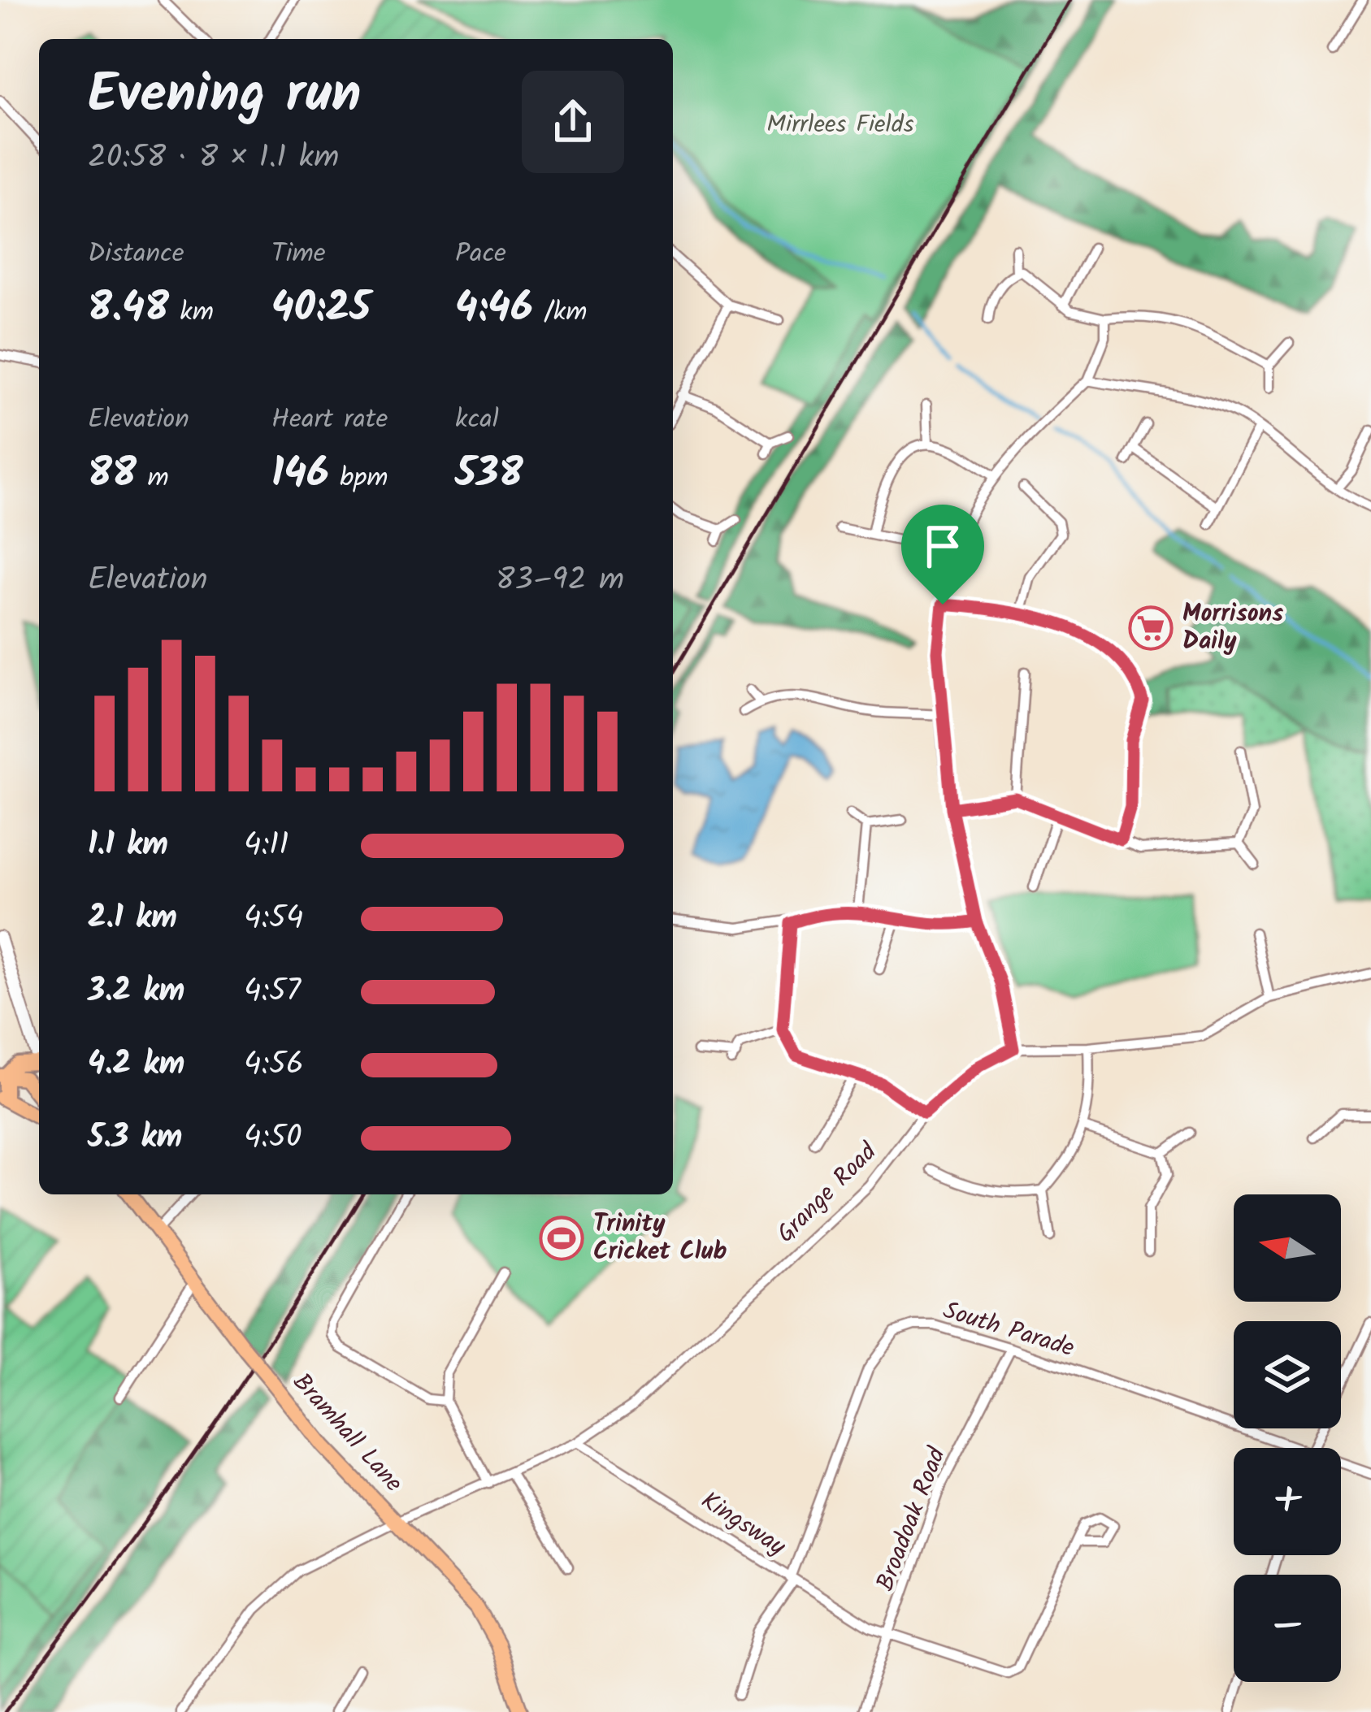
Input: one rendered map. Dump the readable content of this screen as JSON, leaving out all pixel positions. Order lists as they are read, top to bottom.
{
  "streets": {
    "main road": ["Bramhall Lane"],
    "street": [
      "Grange Road",
      "South Parade",
      "Broadoak Road",
      "Kingsway"
    ]
  },
  "crossings": [
    ["Grange Road", "Bramhall Lane"],
    ["Grange Road", "Kingsway"],
    ["South Parade", "Broadoak Road"],
    ["South Parade", "Kingsway"],
    ["Broadoak Road", "Kingsway"]
  ],
  "parks": ["Mirrlees Fields"],
  "places": {
    "supermarket": ["Morrisons Daily"],
    "sports": ["Trinity Cricket Club"]
  },
  "north": "left",
  "page": {
    "heading": ["Evening run", "20:58 · 8 × 1.1 km"],
    "stats": [
      ["Distance", "8.48 km"],
      ["Time", "40:25"],
      ["Pace", "4:46 /km"],
      ["Elevation", "88 m"],
      ["Heart rate", "146 bpm"],
      ["kcal", "538"]
    ],
    "chart": ["Elevation", "83–92 m"],
    "list": [
      {
        "name": "1.1 km",
        "note": "4:11"
      },
      {
        "name": "2.1 km",
        "note": "4:54"
      },
      {
        "name": "3.2 km",
        "note": "4:57"
      },
      {
        "name": "4.2 km",
        "note": "4:56"
      },
      {
        "name": "5.3 km",
        "note": "4:50"
      }
    ],
    "map_buttons": ["+", "−"]
  }
}
